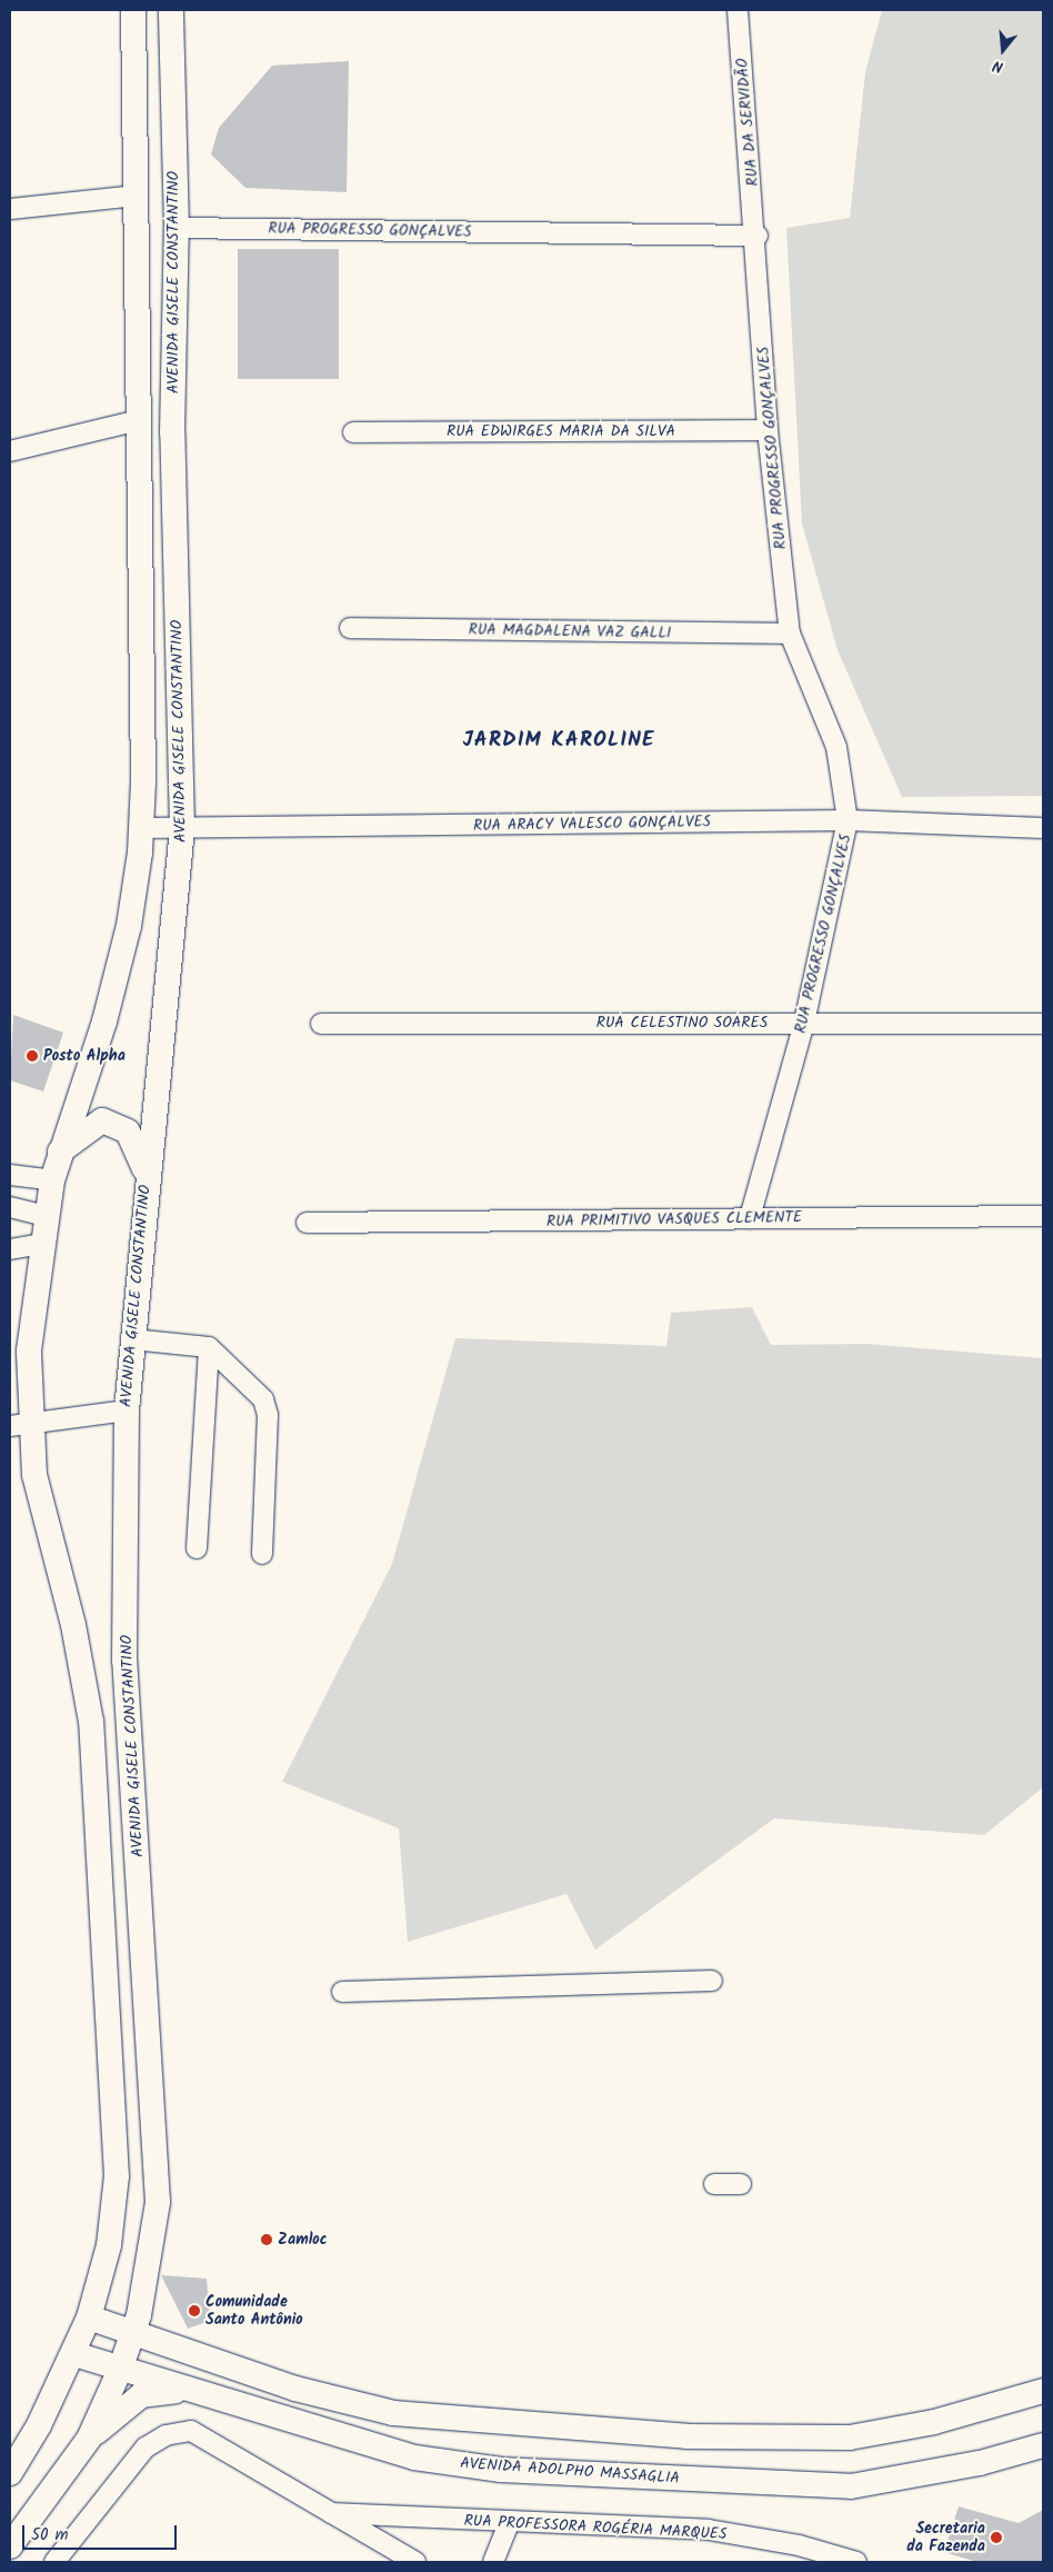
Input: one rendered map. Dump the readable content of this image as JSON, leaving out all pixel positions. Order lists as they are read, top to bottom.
{
  "streets": {
    "main road": ["AVENIDA GISELE CONSTANTINO", "AVENIDA ADOLPHO MASSAGLIA"],
    "street": [
      "RUA DA SERVIDÃO",
      "RUA PROGRESSO GONÇALVES",
      "RUA EDWIRGES MARIA DA SILVA",
      "RUA MAGDALENA VAZ GALLI",
      "RUA ARACY VALESCO GONÇALVES",
      "RUA CELESTINO SOARES",
      "RUA PRIMITIVO VASQUES CLEMENTE",
      "RUA PROFESSORA ROGÉRIA MARQUES"
    ]
  },
  "crossings": [
    ["RUA DA SERVIDÃO", "RUA PROGRESSO GONÇALVES"],
    ["RUA PROGRESSO GONÇALVES", "AVENIDA GISELE CONSTANTINO"],
    ["RUA PROGRESSO GONÇALVES", "RUA EDWIRGES MARIA DA SILVA"],
    ["RUA PROGRESSO GONÇALVES", "RUA MAGDALENA VAZ GALLI"],
    ["RUA PROGRESSO GONÇALVES", "RUA ARACY VALESCO GONÇALVES"],
    ["RUA PROGRESSO GONÇALVES", "RUA CELESTINO SOARES"],
    ["RUA PROGRESSO GONÇALVES", "RUA PRIMITIVO VASQUES CLEMENTE"],
    ["AVENIDA GISELE CONSTANTINO", "RUA ARACY VALESCO GONÇALVES"],
    ["AVENIDA GISELE CONSTANTINO", "AVENIDA ADOLPHO MASSAGLIA"]
  ],
  "districts": ["JARDIM KAROLINE"],
  "places": [
    "Posto Alpha",
    "Zamloc",
    "Comunidade Santo Antônio",
    "Secretaria da Fazenda"
  ],
  "scale_bar": "50 m",
  "north": "bottom"
}
